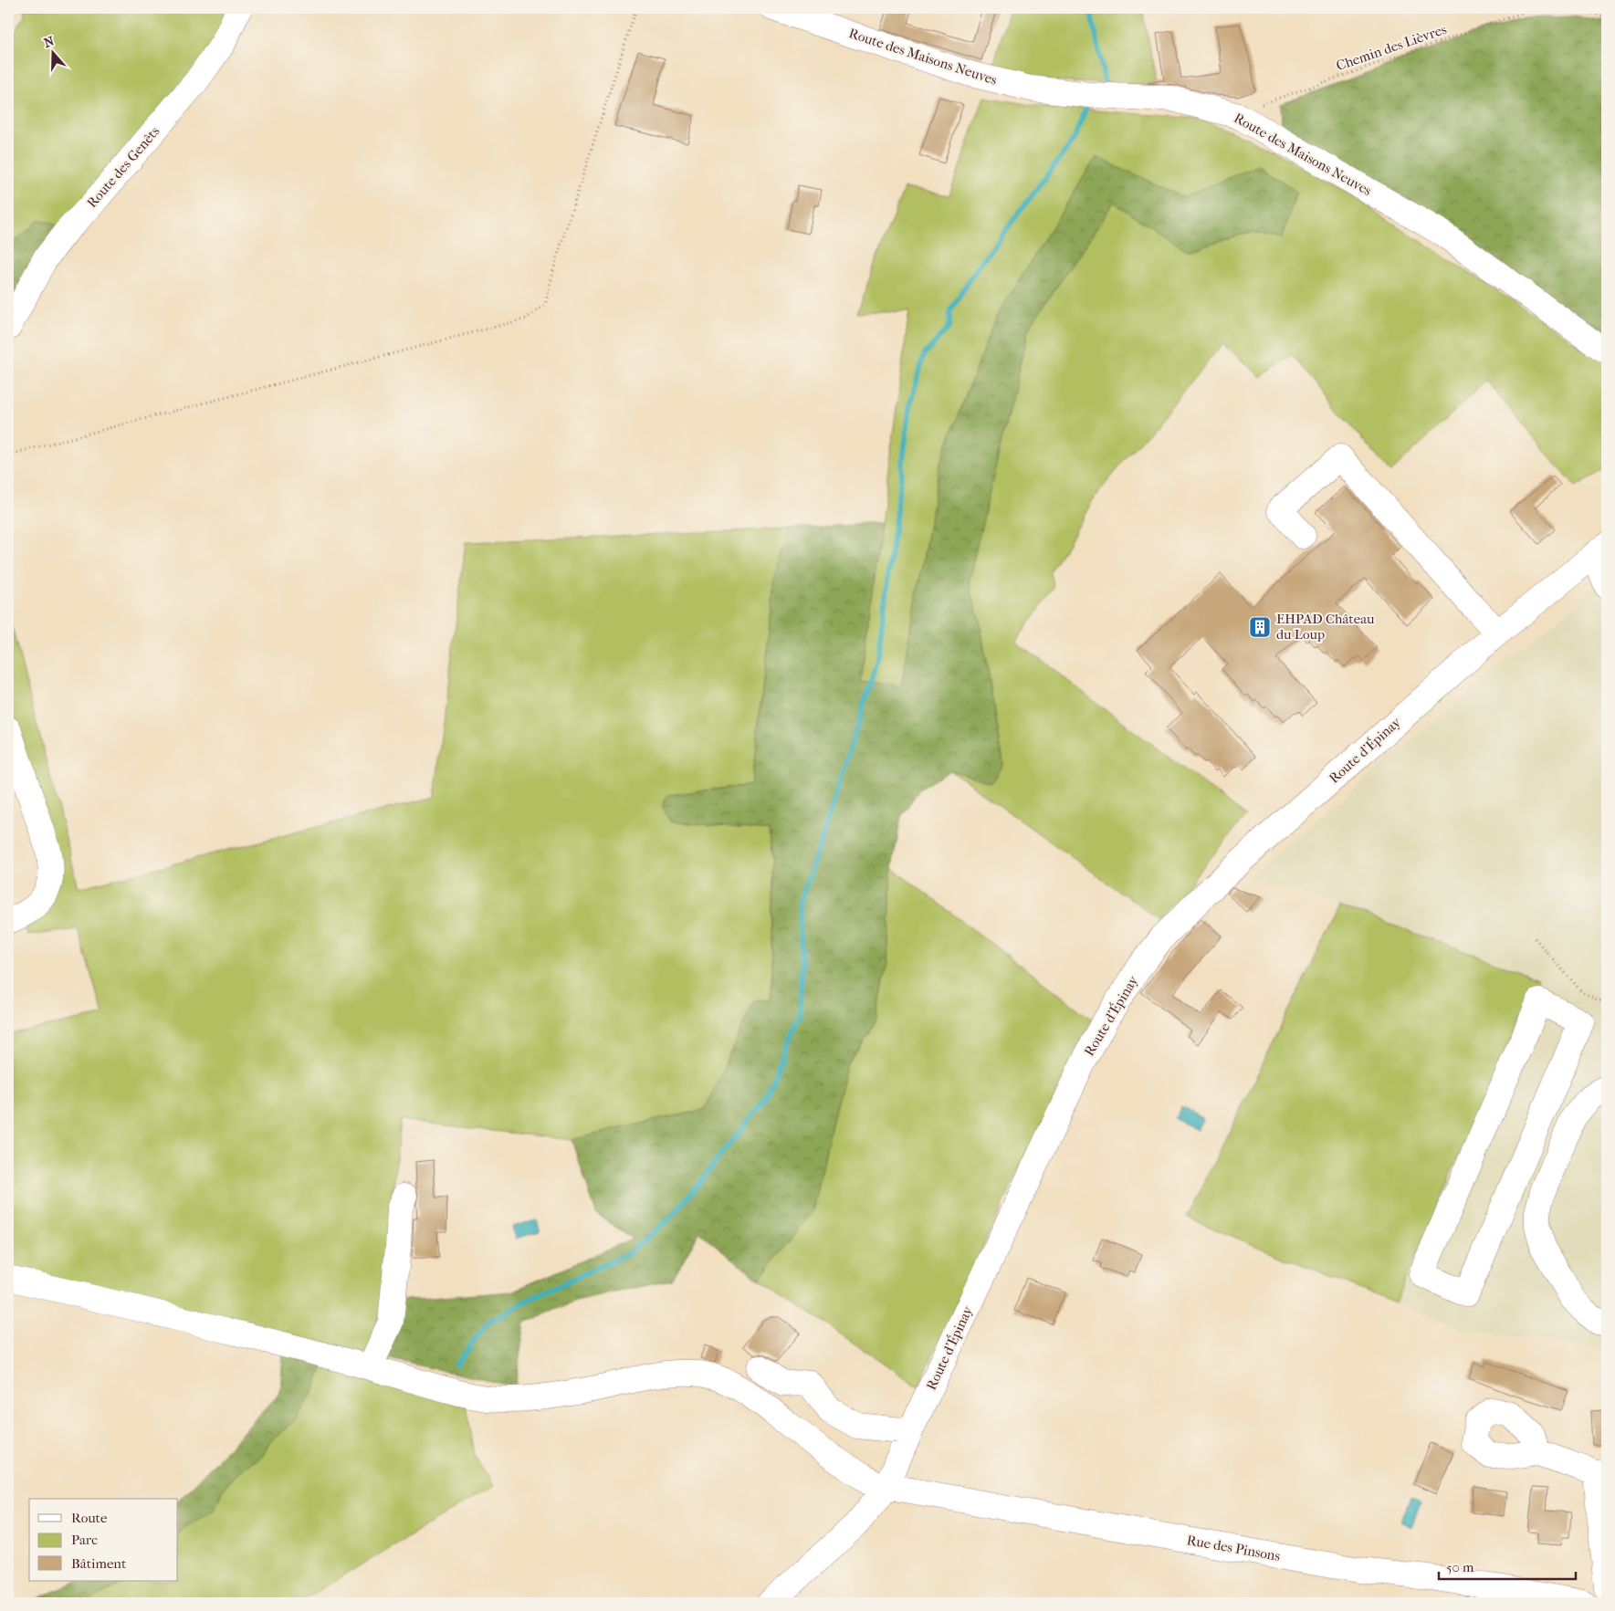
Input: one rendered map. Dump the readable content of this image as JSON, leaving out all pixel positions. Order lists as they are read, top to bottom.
{
  "streets": {
    "street": [
      "Route des Maisons Neuves",
      "Route des Genêts",
      "Route d'Épinay",
      "Rue des Pinsons"
    ],
    "path": ["Chemin des Lièvres"]
  },
  "crossings": [
    ["Chemin des Lièvres", "Route des Maisons Neuves"],
    ["Route d'Épinay", "Rue des Pinsons"]
  ],
  "places": {
    "building": ["EHPAD Château du Loup"]
  },
  "legend": ["Route", "Parc", "Bâtiment"],
  "scale_bar": "50 m",
  "north": "top"
}
